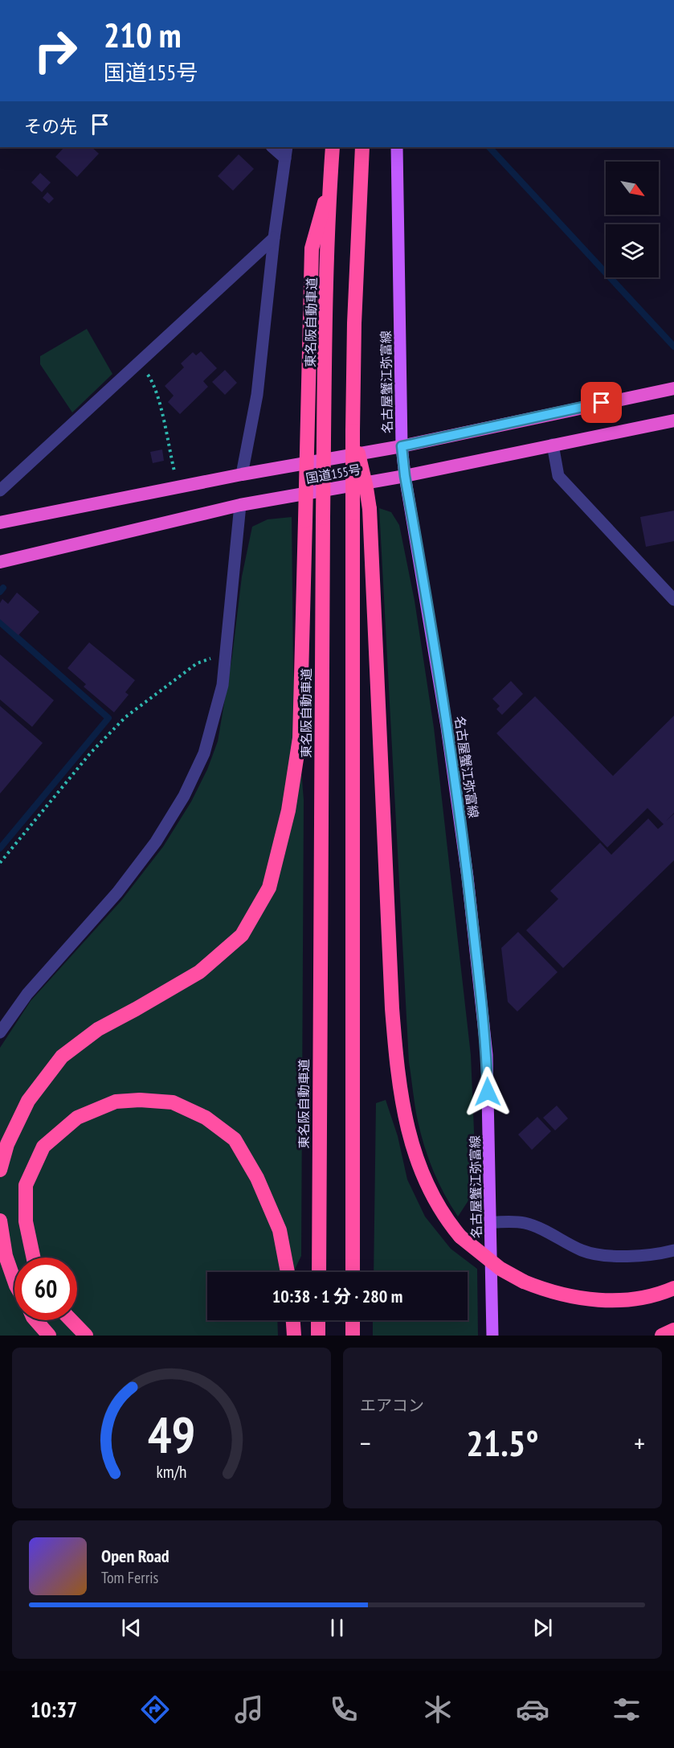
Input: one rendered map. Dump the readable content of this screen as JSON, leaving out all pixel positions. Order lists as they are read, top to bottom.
{
  "streets": {
    "highway": ["東名阪自動車道", "国道155号"],
    "main road": ["名古屋蟹江弥富線"]
  },
  "crossings": [
    ["名古屋蟹江弥富線", "国道155号"]
  ],
  "north": "bottom right",
  "page": {
    "turn": ["210 m", "国道155号"],
    "then": "その先",
    "limit": "60",
    "trip": "10:38 · 1 分 · 280 m",
    "tile": "エアコン",
    "heat": ["−", "21.5°", "+"],
    "song": ["Open Road", "Tom Ferris"],
    "tabs": "10:37",
    "gauge": ["49", "km/h"]
  }
}
